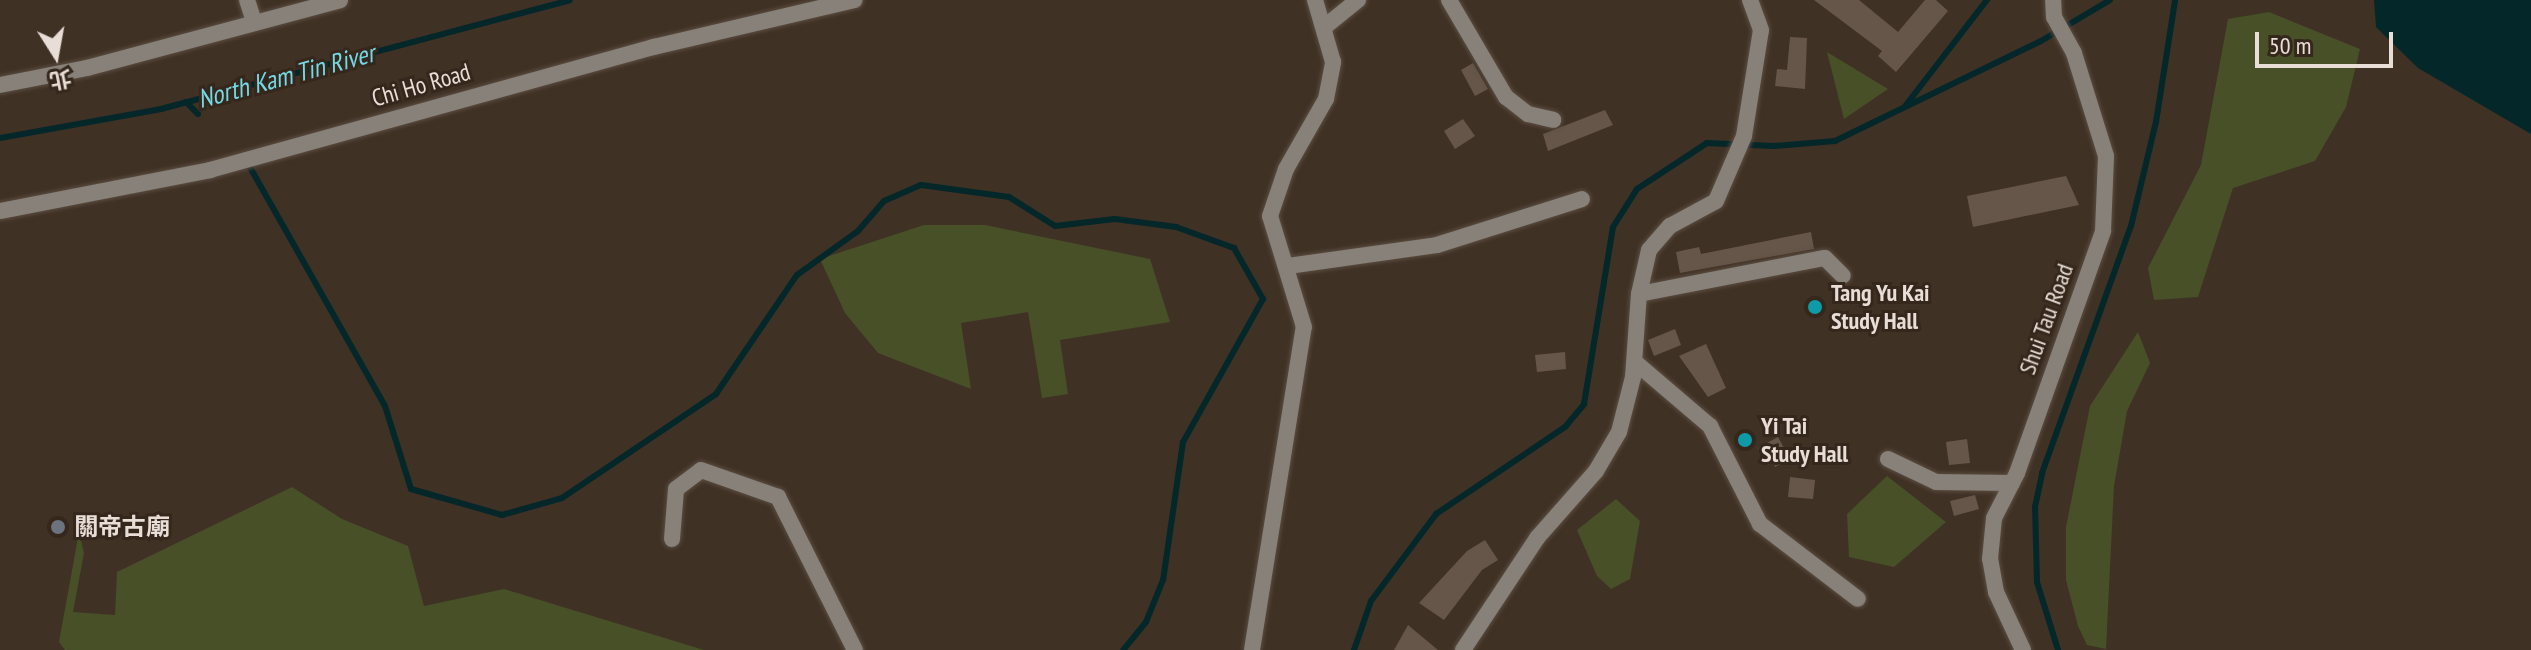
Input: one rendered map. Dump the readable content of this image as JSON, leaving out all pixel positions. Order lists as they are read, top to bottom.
{
  "streets": {
    "street": ["Chi Ho Road", "Shui Tau Road"]
  },
  "water": ["North Kam Tin River"],
  "places": ["Tang Yu Kai Study Hall", "Yi Tai Study Hall", "關帝古廟"],
  "scale_bar": "50 m",
  "north": "bottom"
}
